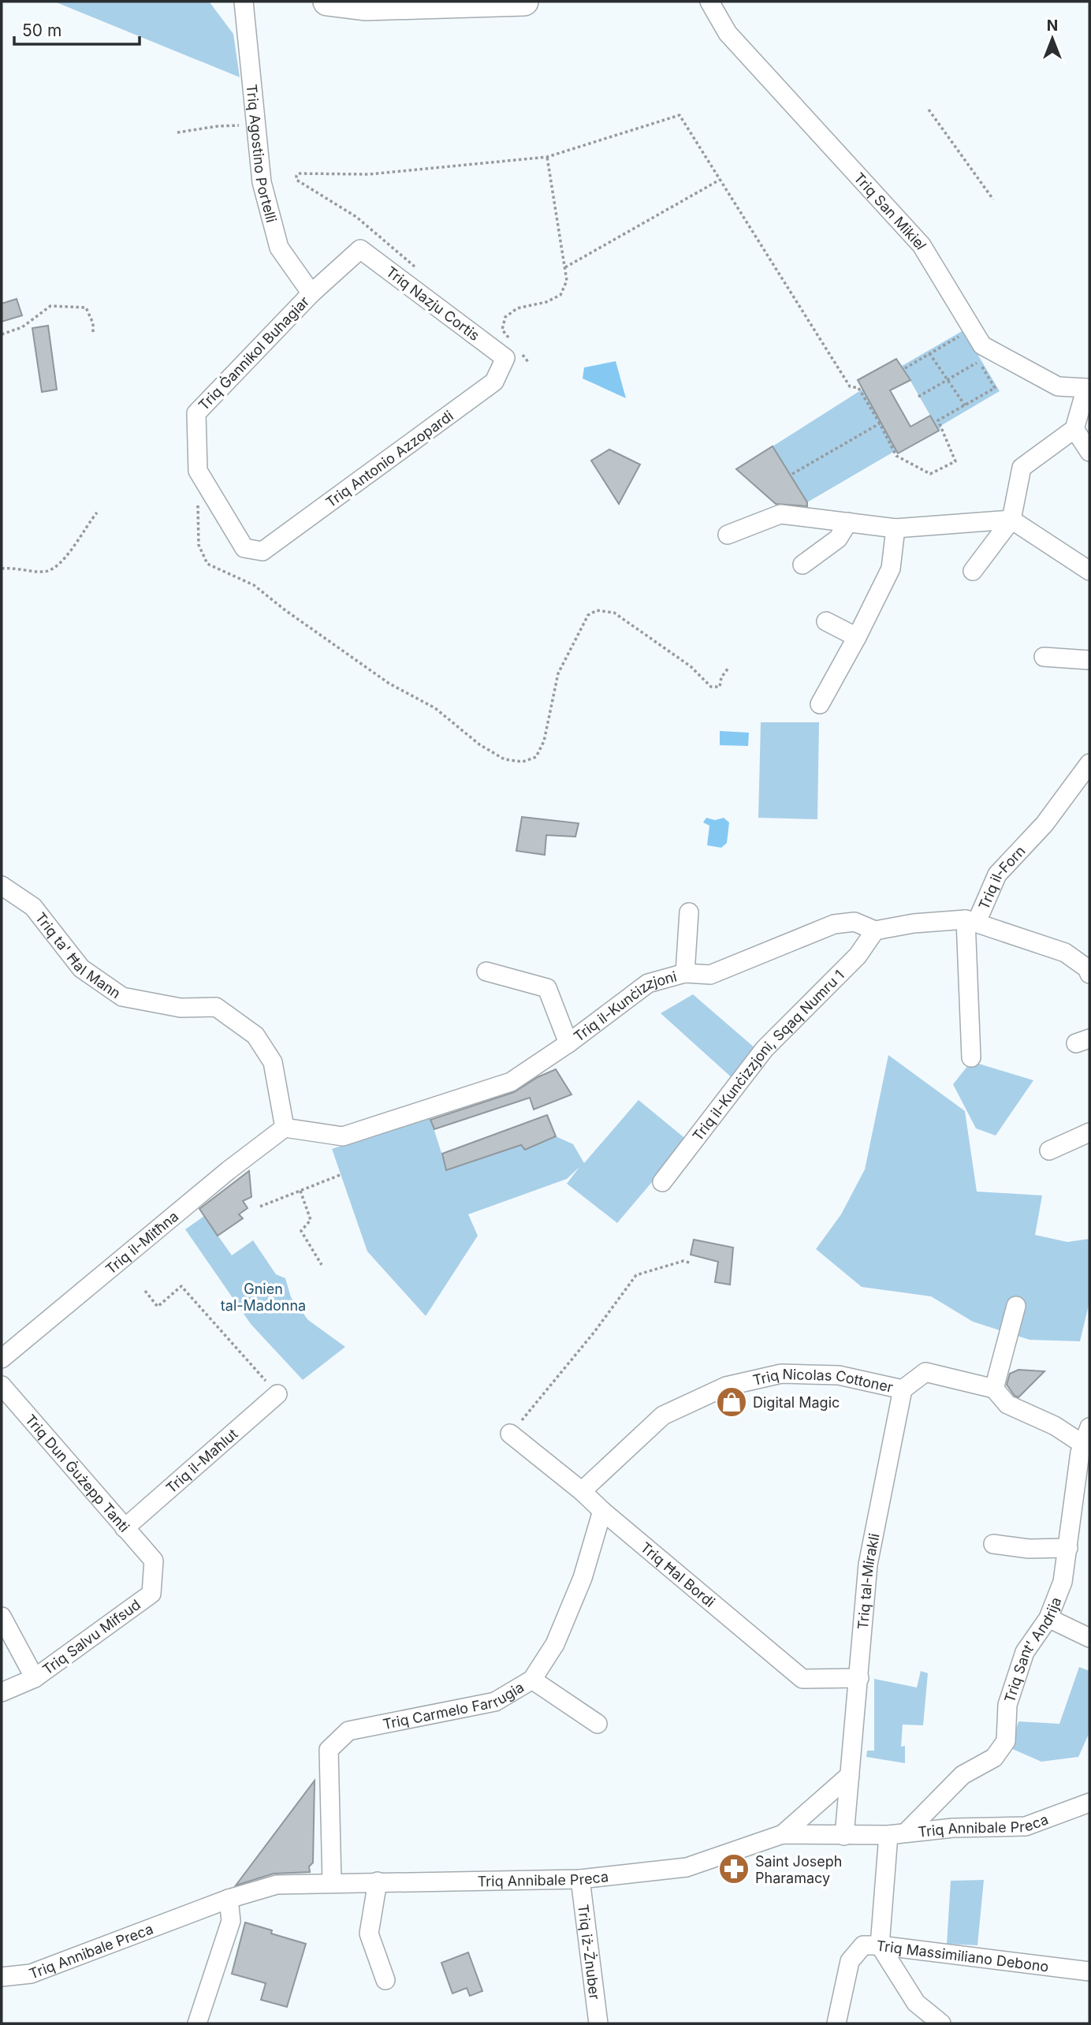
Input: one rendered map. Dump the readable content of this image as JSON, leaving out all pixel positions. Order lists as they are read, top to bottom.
{
  "streets": {
    "street": [
      "Triq Agostino Portelli",
      "Triq San Mikiel",
      "Triq Nazju Cortis",
      "Triq Ġannikol Buhagiar",
      "Triq Antonio Azzopardi",
      "Triq il-Forn",
      "Triq ta' Ħal Mann",
      "Triq il-Kunċizzjoni",
      "Triq il-Kunċizzjoni, Sqaq Numru 1",
      "Triq il-Mitħna",
      "Triq Nicolas Cottoner",
      "Triq il-Maħlut",
      "Triq Dun Ġużepp Tanti",
      "Triq Ħal Bordi",
      "Triq tal-Mirakli",
      "Triq Salvu Mifsud",
      "Triq Sant' Andrija",
      "Triq Carmelo Farrugia",
      "Triq Annibale Preca",
      "Triq Massimiliano Debono",
      "Triq iż-Żnuber"
    ]
  },
  "crossings": [
    ["Triq Agostino Portelli", "Triq Ġannikol Buhagiar"],
    ["Triq Nazju Cortis", "Triq Ġannikol Buhagiar"],
    ["Triq Nazju Cortis", "Triq Antonio Azzopardi"],
    ["Triq Ġannikol Buhagiar", "Triq Antonio Azzopardi"],
    ["Triq ta' Ħal Mann", "Triq il-Kunċizzjoni"],
    ["Triq ta' Ħal Mann", "Triq il-Mitħna"],
    ["Triq il-Kunċizzjoni", "Triq il-Kunċizzjoni, Sqaq Numru 1"],
    ["Triq il-Kunċizzjoni", "Triq il-Mitħna"],
    ["Triq Nicolas Cottoner", "Triq Ħal Bordi"],
    ["Triq Nicolas Cottoner", "Triq tal-Mirakli"],
    ["Triq il-Maħlut", "Triq Dun Ġużepp Tanti"],
    ["Triq Dun Ġużepp Tanti", "Triq Salvu Mifsud"],
    ["Triq Ħal Bordi", "Triq tal-Mirakli"],
    ["Triq Ħal Bordi", "Triq Carmelo Farrugia"],
    ["Triq tal-Mirakli", "Triq Annibale Preca"],
    ["Triq Sant' Andrija", "Triq Annibale Preca"],
    ["Triq Carmelo Farrugia", "Triq Annibale Preca"],
    ["Triq Annibale Preca", "Triq Massimiliano Debono"],
    ["Triq Annibale Preca", "Triq iż-Żnuber"]
  ],
  "parks": ["Gnien tal-Madonna"],
  "places": {
    "shop": ["Digital Magic"],
    "pharmacy": ["Saint Joseph Pharamacy"]
  },
  "scale_bar": "50 m",
  "north": "top"
}
